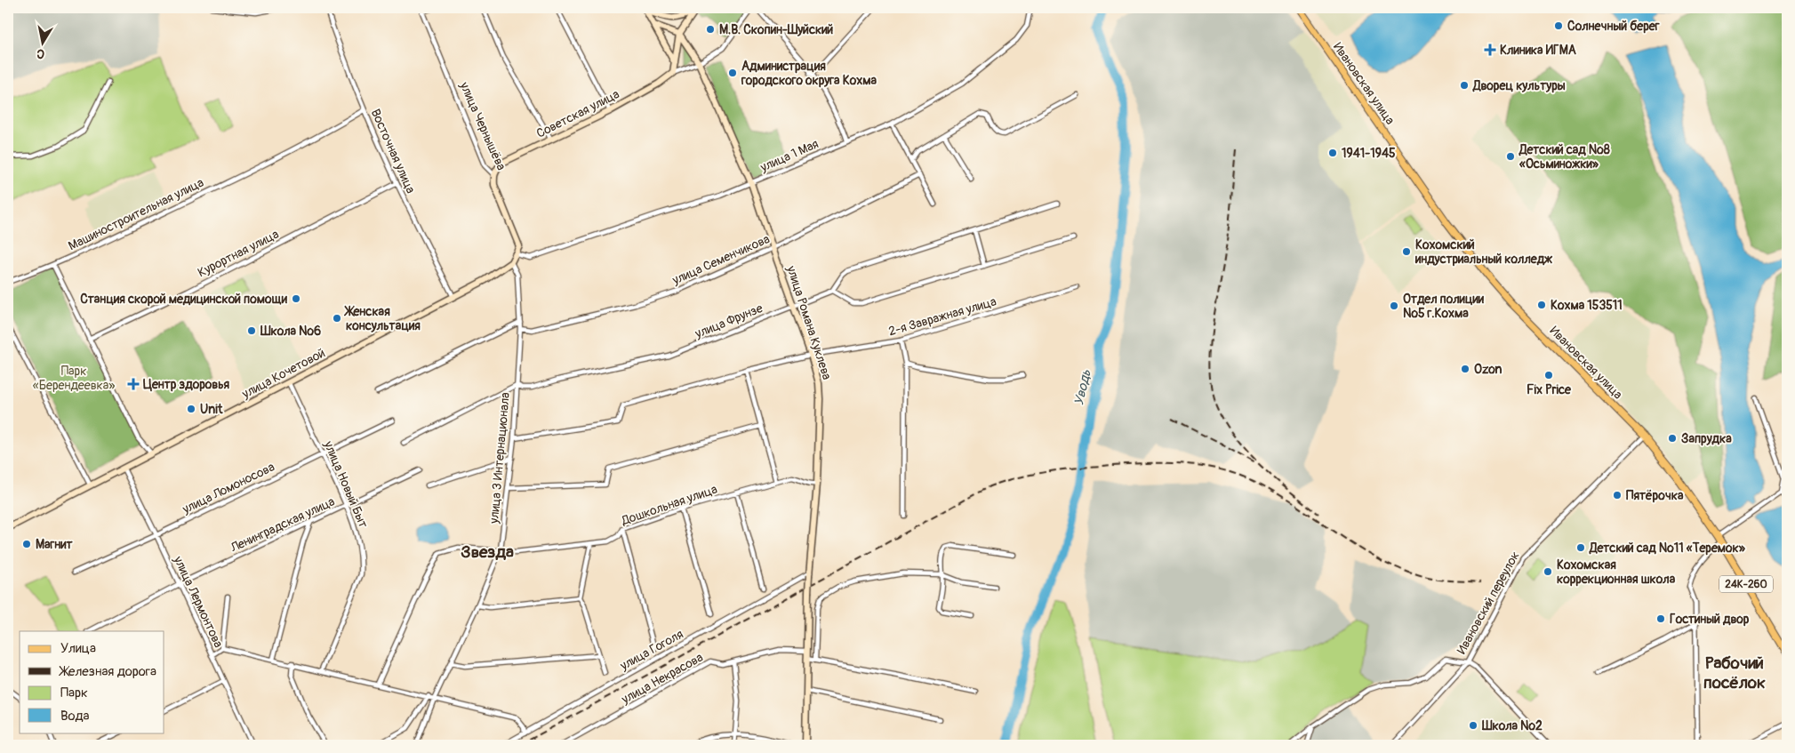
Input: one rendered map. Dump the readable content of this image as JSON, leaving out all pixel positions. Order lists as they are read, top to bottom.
{
  "streets": {
    "main road": [
      "Ивановская улица",
      "Советская улица",
      "улица Чернышёва",
      "улица Романа Куклева",
      "улица Кочетовой",
      "24К-260"
    ],
    "street": [
      "Восточная улица",
      "улица 1 Мая",
      "Машиностроительная улица",
      "Курортная улица",
      "улица Семенчикова",
      "2-я Завражная улица",
      "улица Фрунзе",
      "улица 3 Интернационала",
      "улица Новый Быт",
      "улица Ломоносова",
      "Дошкольная улица",
      "Ленинградская улица",
      "улица Лермонтова",
      "Ивановский переулок",
      "улица Гоголя",
      "улица Некрасова"
    ]
  },
  "crossings": [
    ["Ивановская улица", "Ивановский переулок"],
    ["Советская улица", "улица Чернышёва"],
    ["Советская улица", "улица Романа Куклева"],
    ["улица Чернышёва", "улица 1 Мая"],
    ["улица Чернышёва", "улица Кочетовой"],
    ["Восточная улица", "Машиностроительная улица"],
    ["Восточная улица", "Курортная улица"],
    ["Восточная улица", "улица Кочетовой"],
    ["улица 1 Мая", "улица Романа Куклева"],
    ["улица 1 Мая", "улица Кочетовой"],
    ["улица Семенчикова", "улица Романа Куклева"],
    ["улица Семенчикова", "улица 3 Интернационала"],
    ["2-я Завражная улица", "улица Романа Куклева"],
    ["2-я Завражная улица", "улица 3 Интернационала"],
    ["улица Фрунзе", "улица Романа Куклева"],
    ["улица Фрунзе", "улица 3 Интернационала"],
    ["улица Романа Куклева", "Дошкольная улица"],
    ["улица Романа Куклева", "улица Гоголя"],
    ["улица Романа Куклева", "улица Некрасова"],
    ["улица Кочетовой", "улица 3 Интернационала"],
    ["улица Кочетовой", "улица Новый Быт"],
    ["улица Кочетовой", "улица Лермонтова"],
    ["улица 3 Интернационала", "Дошкольная улица"],
    ["улица Новый Быт", "улица Ломоносова"],
    ["улица Новый Быт", "Ленинградская улица"],
    ["улица Ломоносова", "улица Лермонтова"],
    ["Ленинградская улица", "улица Лермонтова"]
  ],
  "districts": ["Звезда", "Рабочий посёлок"],
  "water": ["Уводь"],
  "parks": ["Парк «Берендеевка»"],
  "places": {
    "other": [
      "Солнечный берег",
      "М.В. Скопин-Шуйский",
      "Администрация городского округа Кохма",
      "Дворец культуры",
      "1941-1945",
      "Детский сад №8 «Осьминожки»",
      "Кохомский индустриальный колледж",
      "Станция скорой медицинской помощи",
      "Кохма 153511",
      "Отдел полиции №5 г.Кохма",
      "Женская консультация",
      "Школа №6",
      "Ozon",
      "Fix Price",
      "Unit",
      "Запрудка",
      "Пятёрочка",
      "Магнит",
      "Детский сад №11 «Теремок»",
      "Кохомская коррекционная школа",
      "Гостиный двор",
      "Школа №2"
    ],
    "health": ["Клиника ИГМА", "Центр здоровья"]
  },
  "legend": [
    "Улица",
    "Железная дорога",
    "Парк",
    "Вода"
  ],
  "north": "bottom"
}
